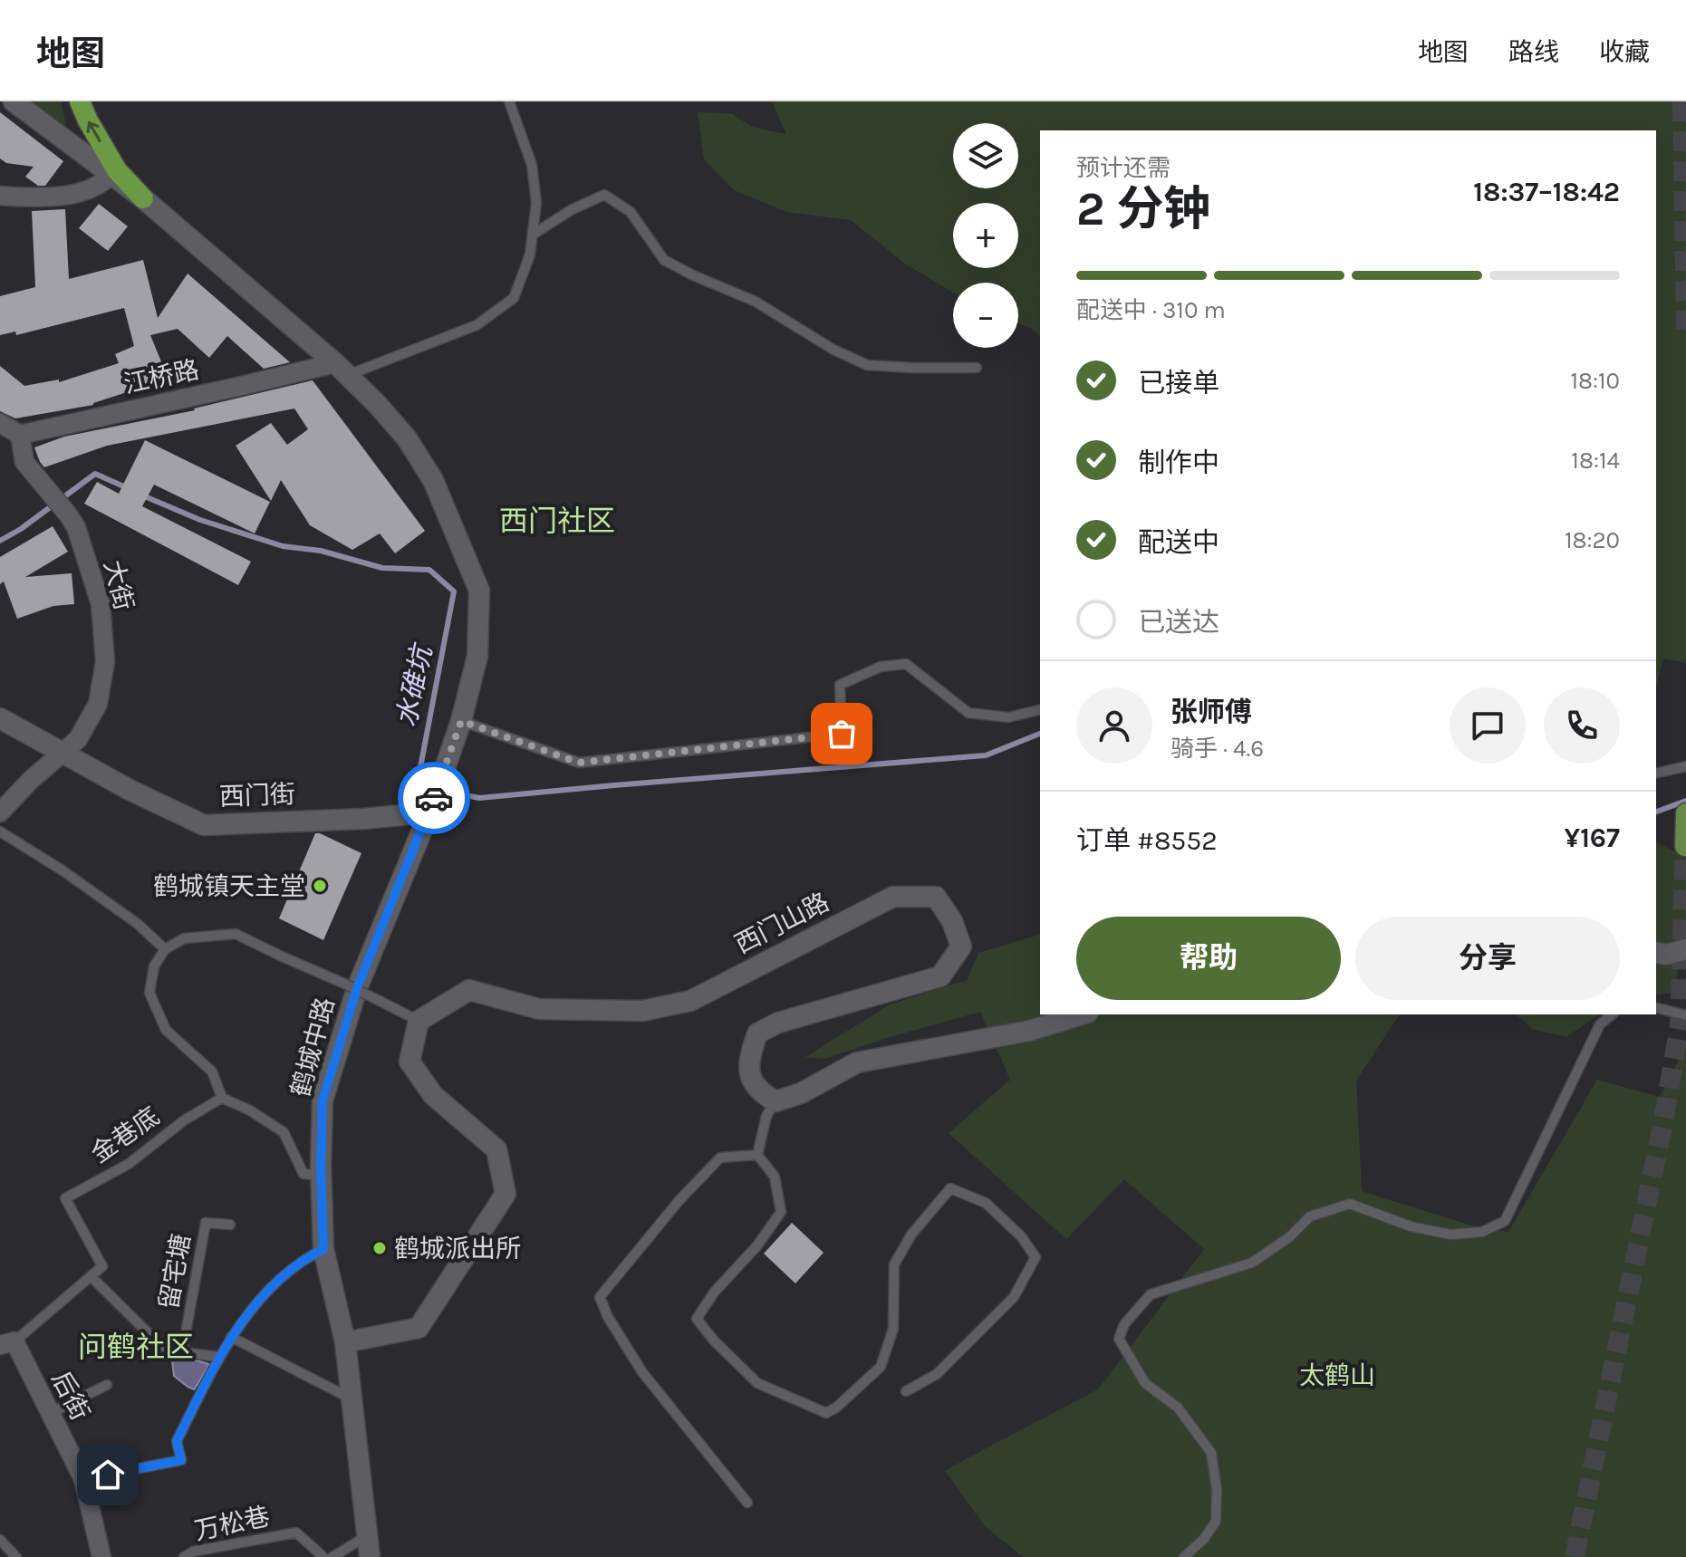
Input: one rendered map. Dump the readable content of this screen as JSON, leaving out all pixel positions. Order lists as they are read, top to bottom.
{
  "streets": {
    "street": [
      "江桥路",
      "大街",
      "西门街",
      "西门山路",
      "鹤城中路",
      "后街"
    ],
    "lane": ["金巷底", "留宅塘", "万松巷"]
  },
  "crossings": [
    ["江桥路", "大街"],
    ["江桥路", "鹤城中路"],
    ["大街", "西门街"],
    ["西门街", "鹤城中路"]
  ],
  "districts": ["西门社区", "问鹤社区"],
  "water": ["水碓坑"],
  "parks": ["太鹤山"],
  "places": ["鹤城镇天主堂", "鹤城派出所"],
  "page": {
    "header": "地图",
    "nav": ["地图", "路线", "收藏"],
    "map_buttons": ["+", "−"],
    "heading": ["2 分钟", "预计还需", "18:37–18:42"],
    "panel": [
      "张师傅",
      "骑手 · 4.6",
      "订单 #8552",
      "¥167"
    ],
    "bar": "配送中 · 310 m",
    "list": [
      ["已接单", "18:10"],
      ["制作中", "18:14"],
      ["配送中", "18:20"],
      "已送达"
    ],
    "buttons": ["帮助", "分享"]
  }
}
